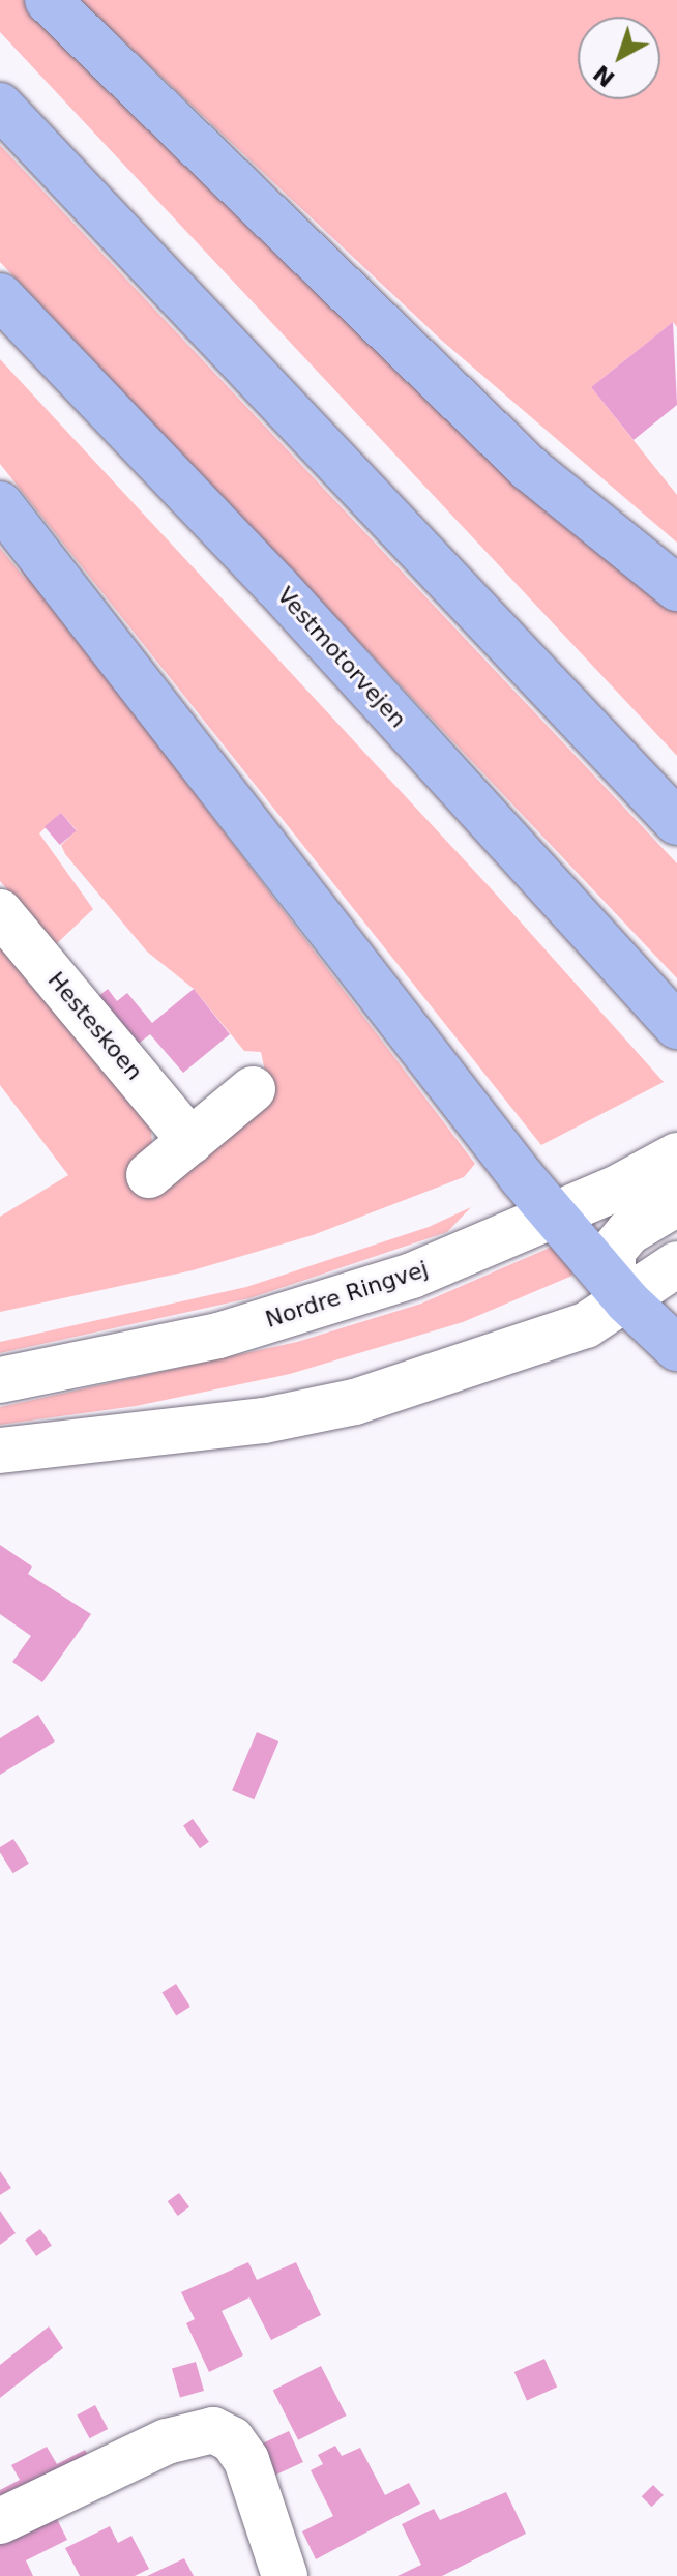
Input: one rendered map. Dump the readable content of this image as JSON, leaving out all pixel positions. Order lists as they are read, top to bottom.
{
  "streets": {
    "highway": ["Vestmotorvejen"],
    "main road": ["Hesteskoen", "Nordre Ringvej"]
  },
  "north": "bottom left"
}
